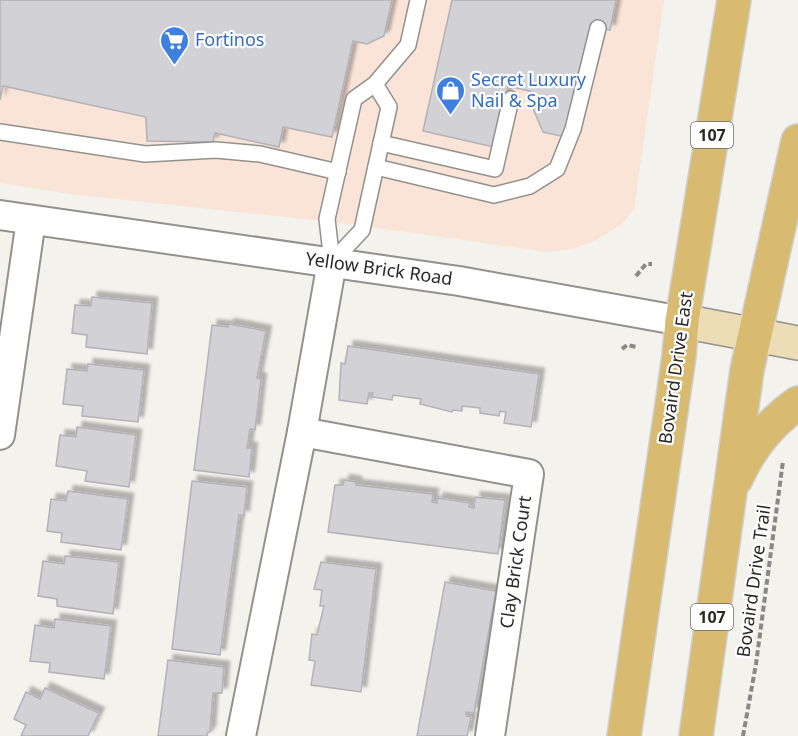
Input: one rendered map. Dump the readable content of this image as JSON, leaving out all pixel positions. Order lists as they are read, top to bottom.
{
  "streets": {
    "main road": ["107", "Bovaird Drive East"],
    "street": ["Yellow Brick Road", "Clay Brick Court"],
    "path": ["Bovaird Drive Trail"]
  },
  "crossings": [
    ["107", "Yellow Brick Road"],
    ["Yellow Brick Road", "Bovaird Drive East"]
  ],
  "places": {
    "supermarket": ["Fortinos"],
    "shop": ["Secret Luxury Nail & Spa"]
  }
}
